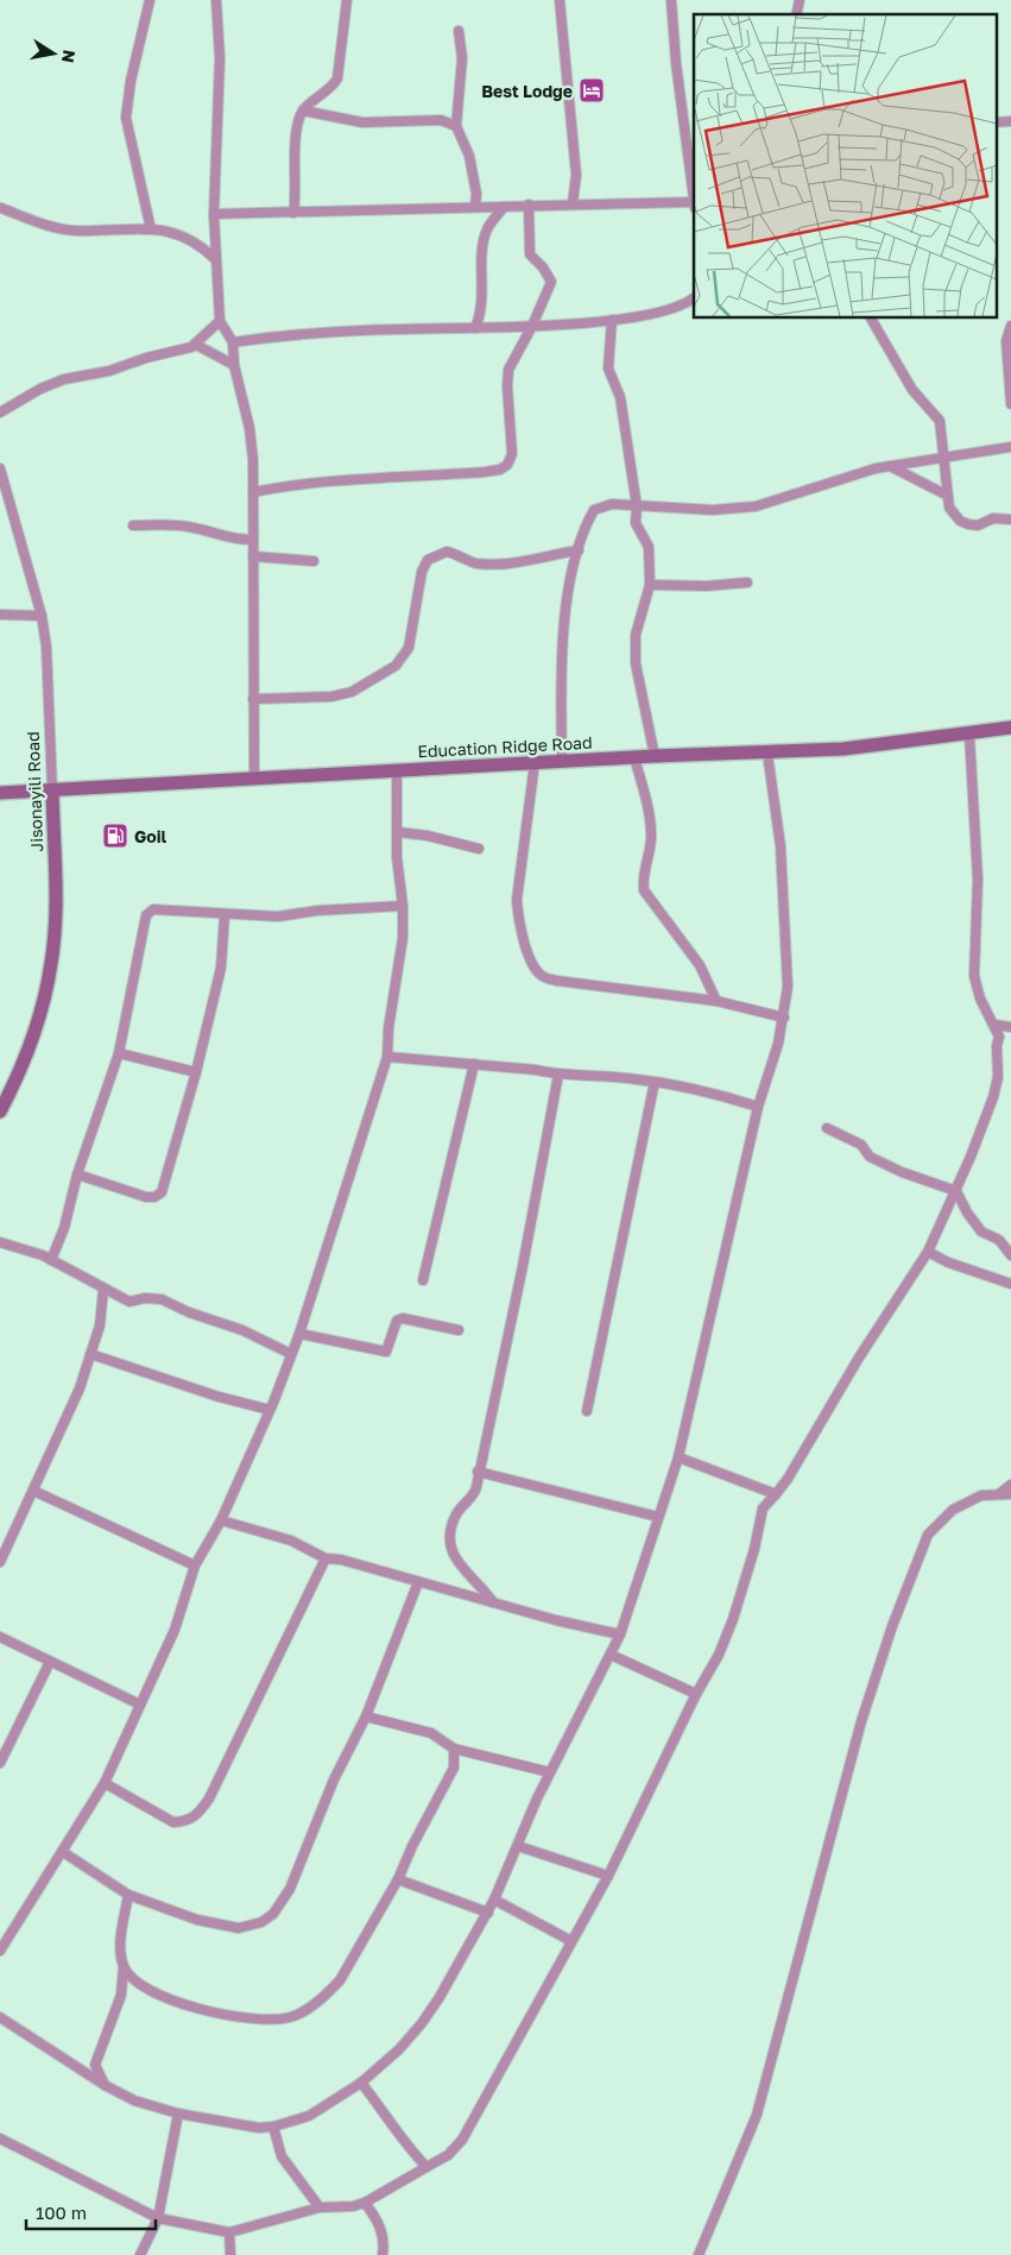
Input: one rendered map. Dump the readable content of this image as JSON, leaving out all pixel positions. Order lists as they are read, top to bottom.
{
  "streets": {
    "main road": ["Education Ridge Road", "Jisonayili Road"]
  },
  "crossings": [
    ["Education Ridge Road", "Jisonayili Road"]
  ],
  "places": {
    "hotel": ["Best Lodge"],
    "fuel station": ["Goil"]
  },
  "scale_bar": "100 m",
  "north": "right"
}
